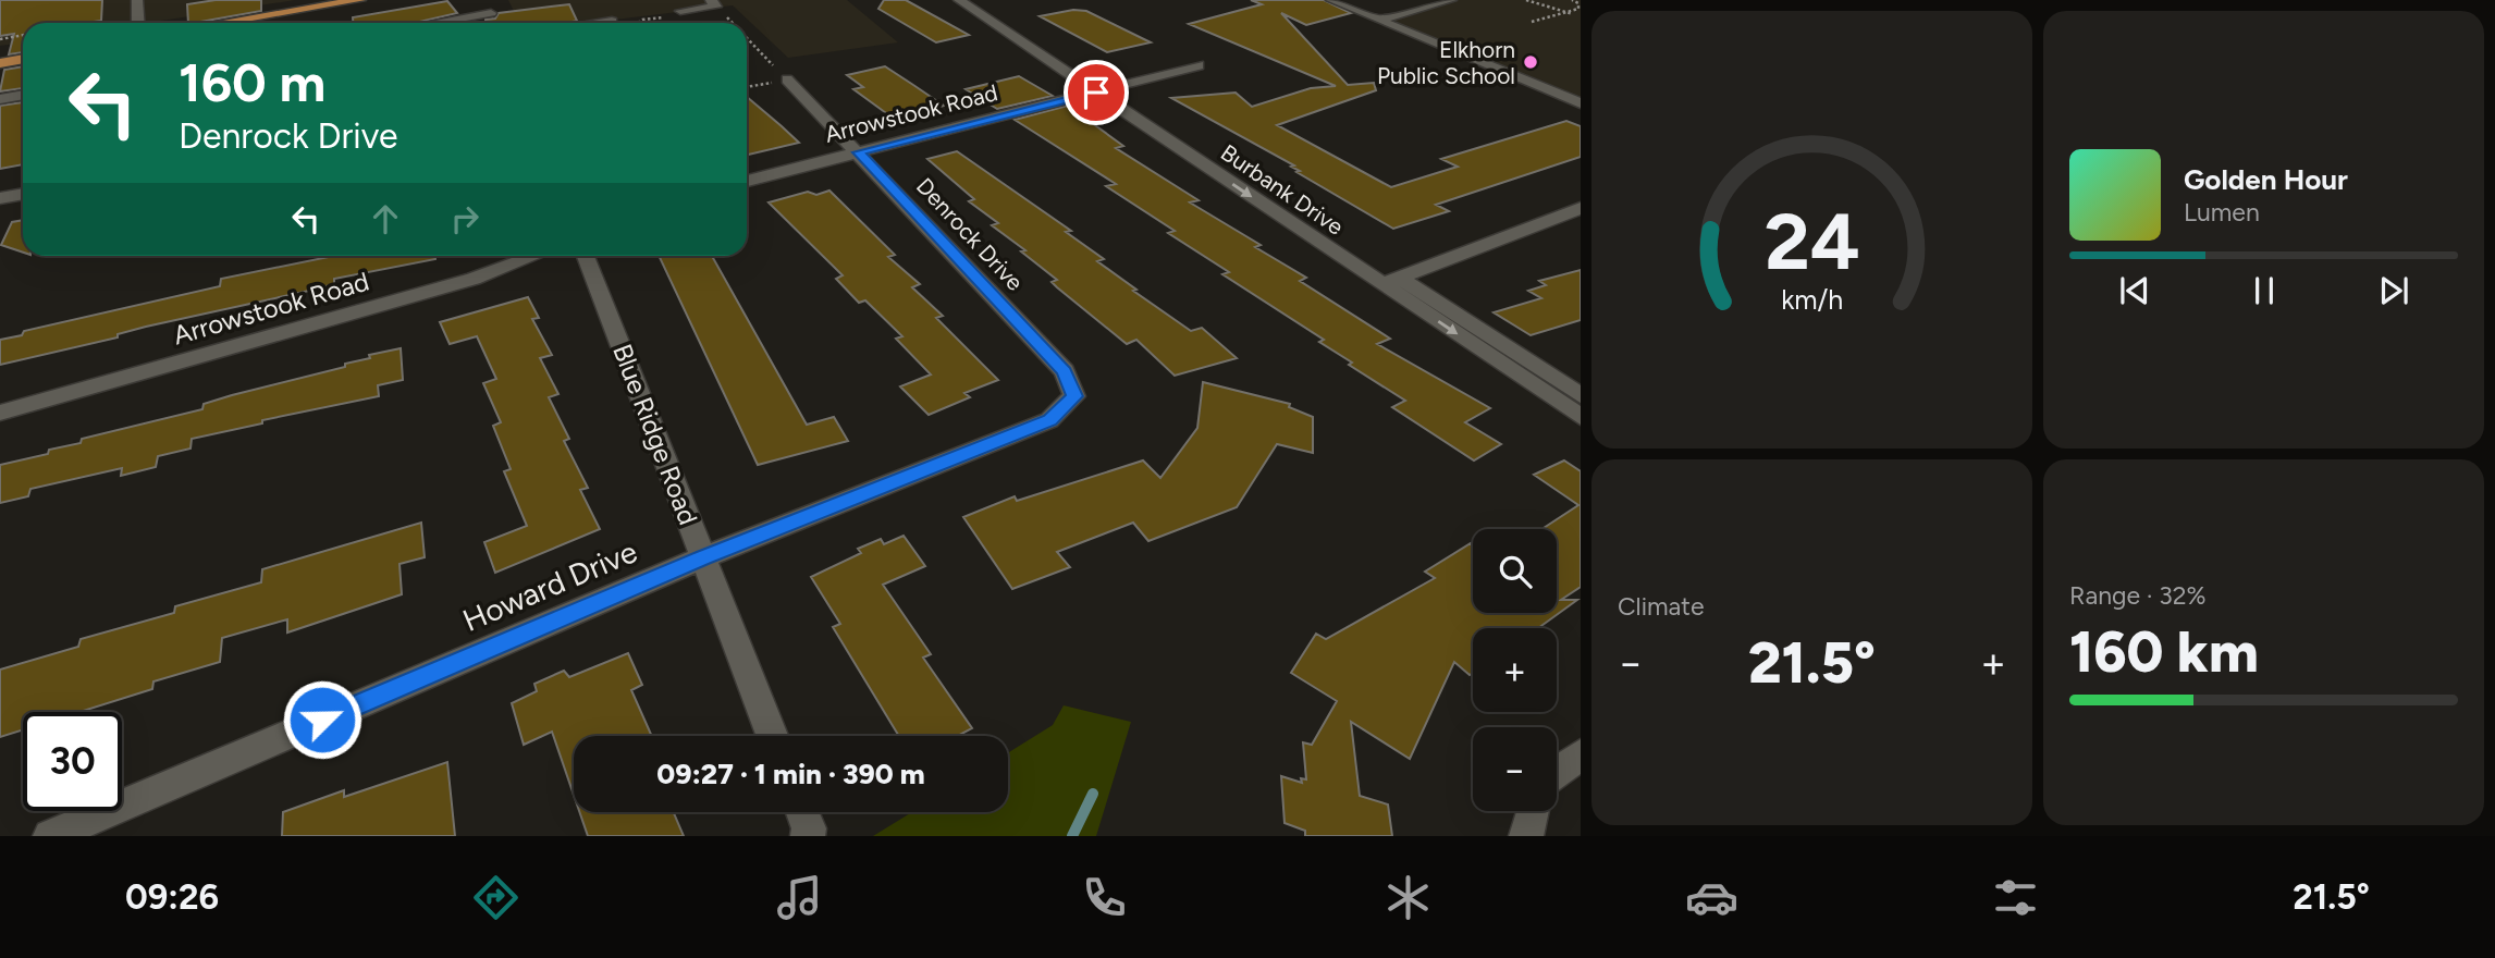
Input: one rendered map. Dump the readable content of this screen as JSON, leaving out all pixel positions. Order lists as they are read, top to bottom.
{
  "streets": {
    "street": [
      "Arrowstook Road",
      "Burbank Drive",
      "Denrock Drive",
      "Blue Ridge Road",
      "Howard Drive"
    ]
  },
  "crossings": [
    ["Arrowstook Road", "Burbank Drive"],
    ["Arrowstook Road", "Denrock Drive"],
    ["Denrock Drive", "Howard Drive"],
    ["Blue Ridge Road", "Howard Drive"]
  ],
  "places": ["Elkhorn Public School"],
  "page": {
    "turn": ["160 m", "Denrock Drive"],
    "song": ["Golden Hour", "Lumen"],
    "tile": [
      "Climate",
      ["Range · 32%", "160 km"]
    ],
    "map_buttons": ["+", "−"],
    "heat": ["−", "21.5°", "+"],
    "limit": "30",
    "trip": "09:27 · 1 min · 390 m",
    "tabs": ["09:26", "21.5°"],
    "gauge": ["24", "km/h"]
  }
}
